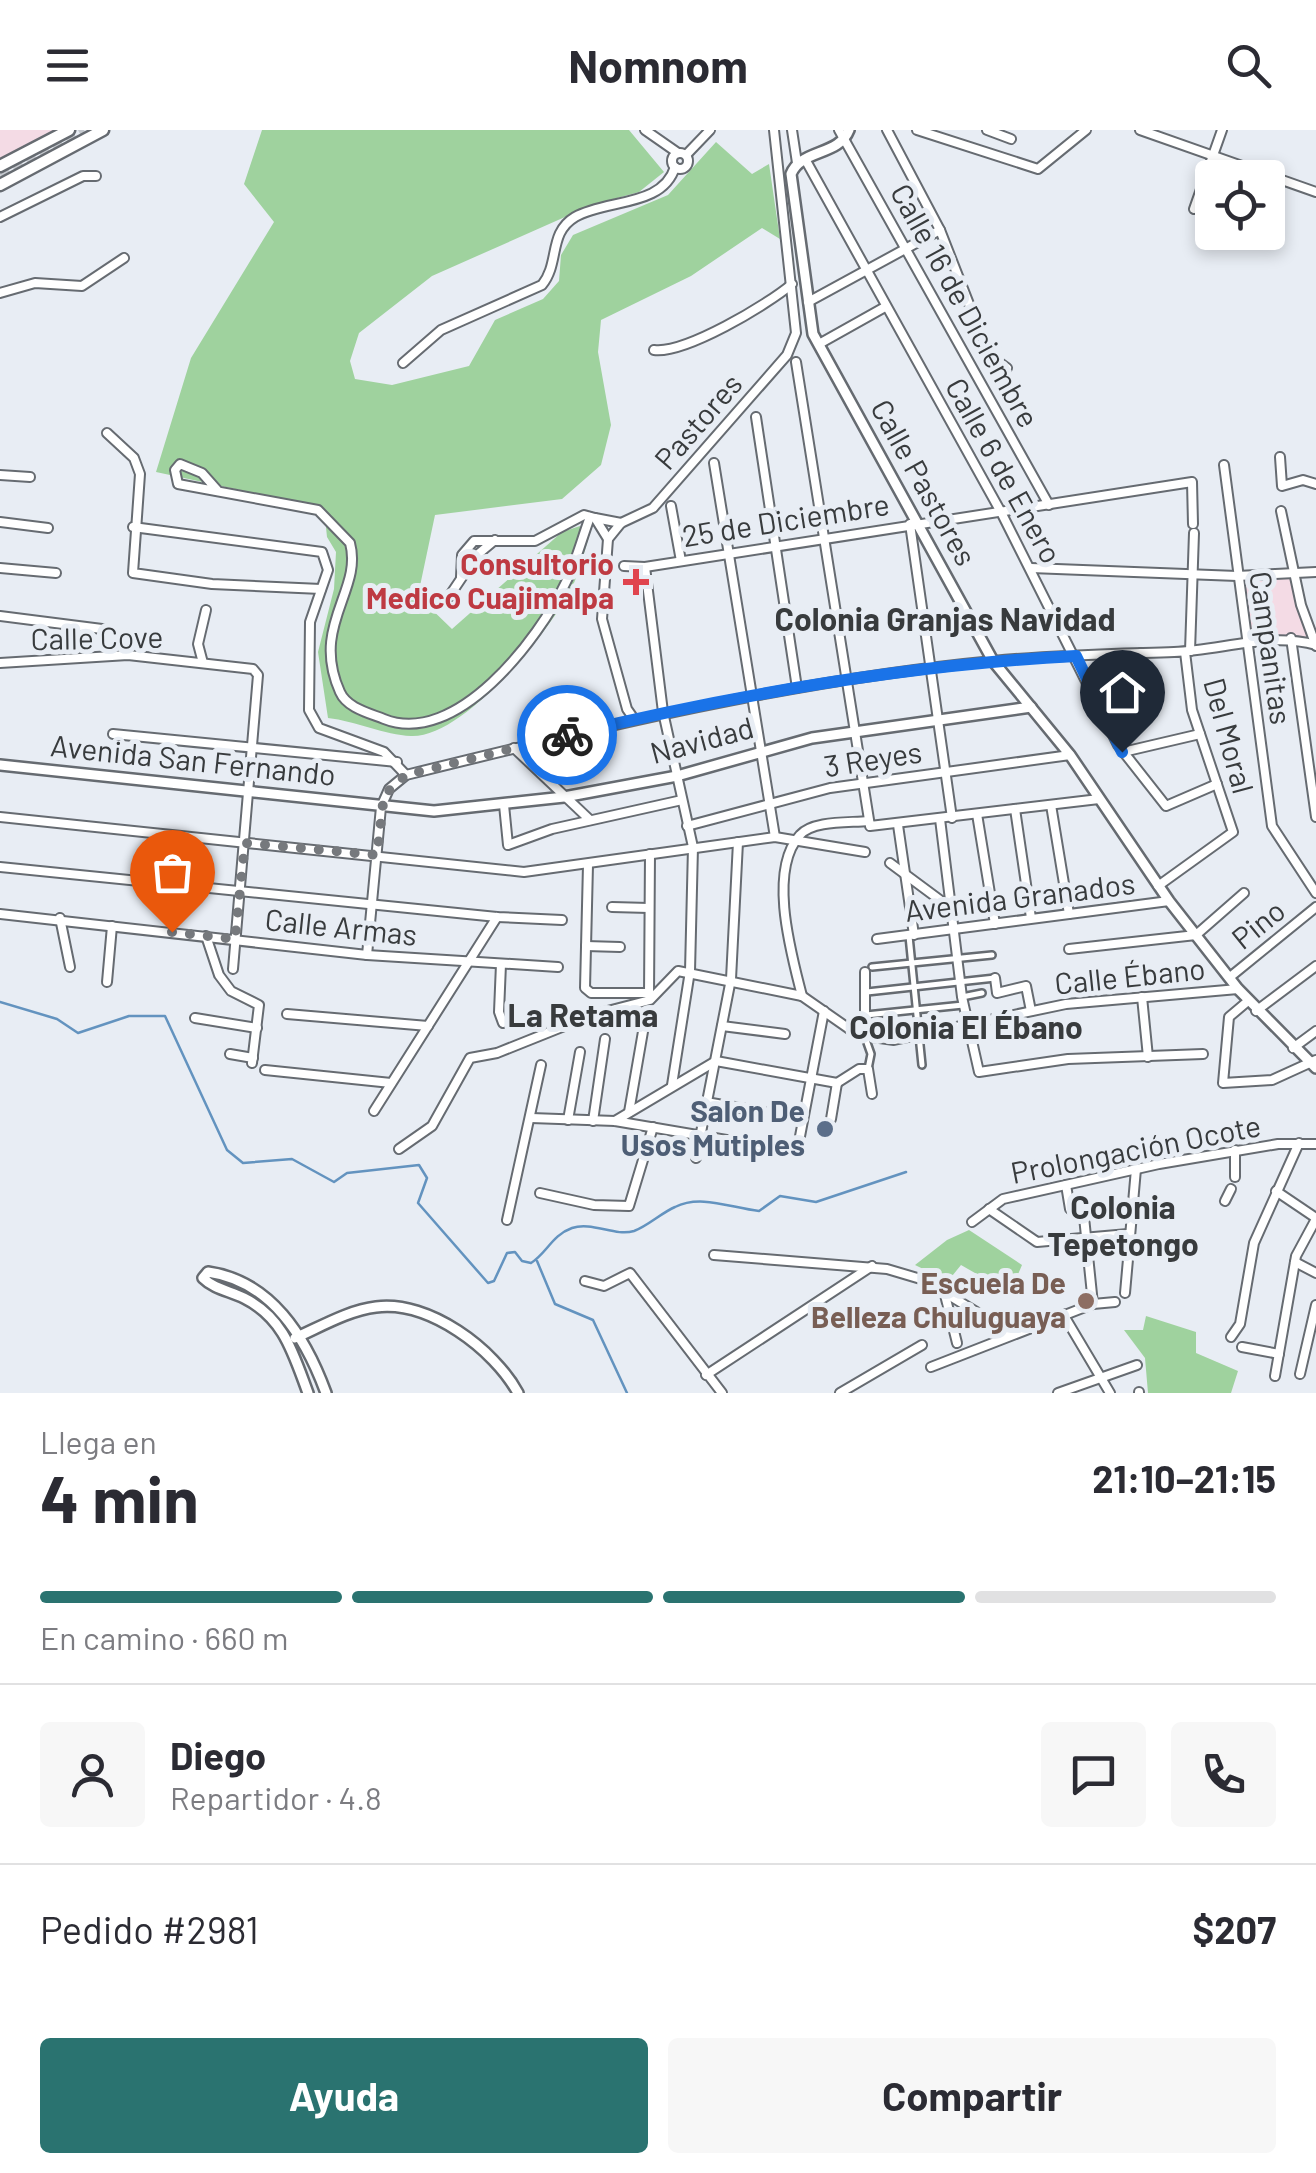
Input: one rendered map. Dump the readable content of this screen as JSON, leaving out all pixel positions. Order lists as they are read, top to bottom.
{
  "streets": {
    "street": [
      "Calle 16 de Diciembre",
      "Pastores",
      "Calle 6 de Enero",
      "Calle Pastores",
      "25 de Diciembre",
      "Calle Cove",
      "Campanitas",
      "Del Moral",
      "Navidad",
      "3 Reyes",
      "Avenida San Fernando",
      "Avenida Granados",
      "Pino",
      "Calle Armas",
      "Calle Ébano",
      "Prolongación Ocote"
    ]
  },
  "crossings": [
    ["Calle 16 de Diciembre", "25 de Diciembre"],
    ["Calle 6 de Enero", "Calle Pastores"],
    ["Calle 6 de Enero", "25 de Diciembre"],
    ["Calle 6 de Enero", "Del Moral"],
    ["Calle Pastores", "25 de Diciembre"],
    ["Calle Pastores", "Del Moral"],
    ["Calle Pastores", "Navidad"],
    ["Calle Pastores", "3 Reyes"],
    ["Calle Pastores", "Avenida Granados"],
    ["Calle Pastores", "Pino"],
    ["Calle Pastores", "Calle Ébano"],
    ["25 de Diciembre", "Del Moral"],
    ["Navidad", "Avenida San Fernando"]
  ],
  "districts": [
    "Colonia Granjas Navidad",
    "La Retama",
    "Colonia El Ébano",
    "Colonia Tepetongo"
  ],
  "places": {
    "health": ["Consultorio Medico Cuajimalpa"],
    "other": ["Salon De Usos Mutiples", "Escuela De Belleza Chuluguaya"]
  },
  "page": {
    "header": "Nomnom",
    "heading": ["4 min", "Llega en", "21:10–21:15"],
    "panel": [
      "Diego",
      "Repartidor · 4.8",
      "Pedido #2981",
      "$207"
    ],
    "bar": "En camino · 660 m",
    "buttons": ["Ayuda", "Compartir"]
  }
}
